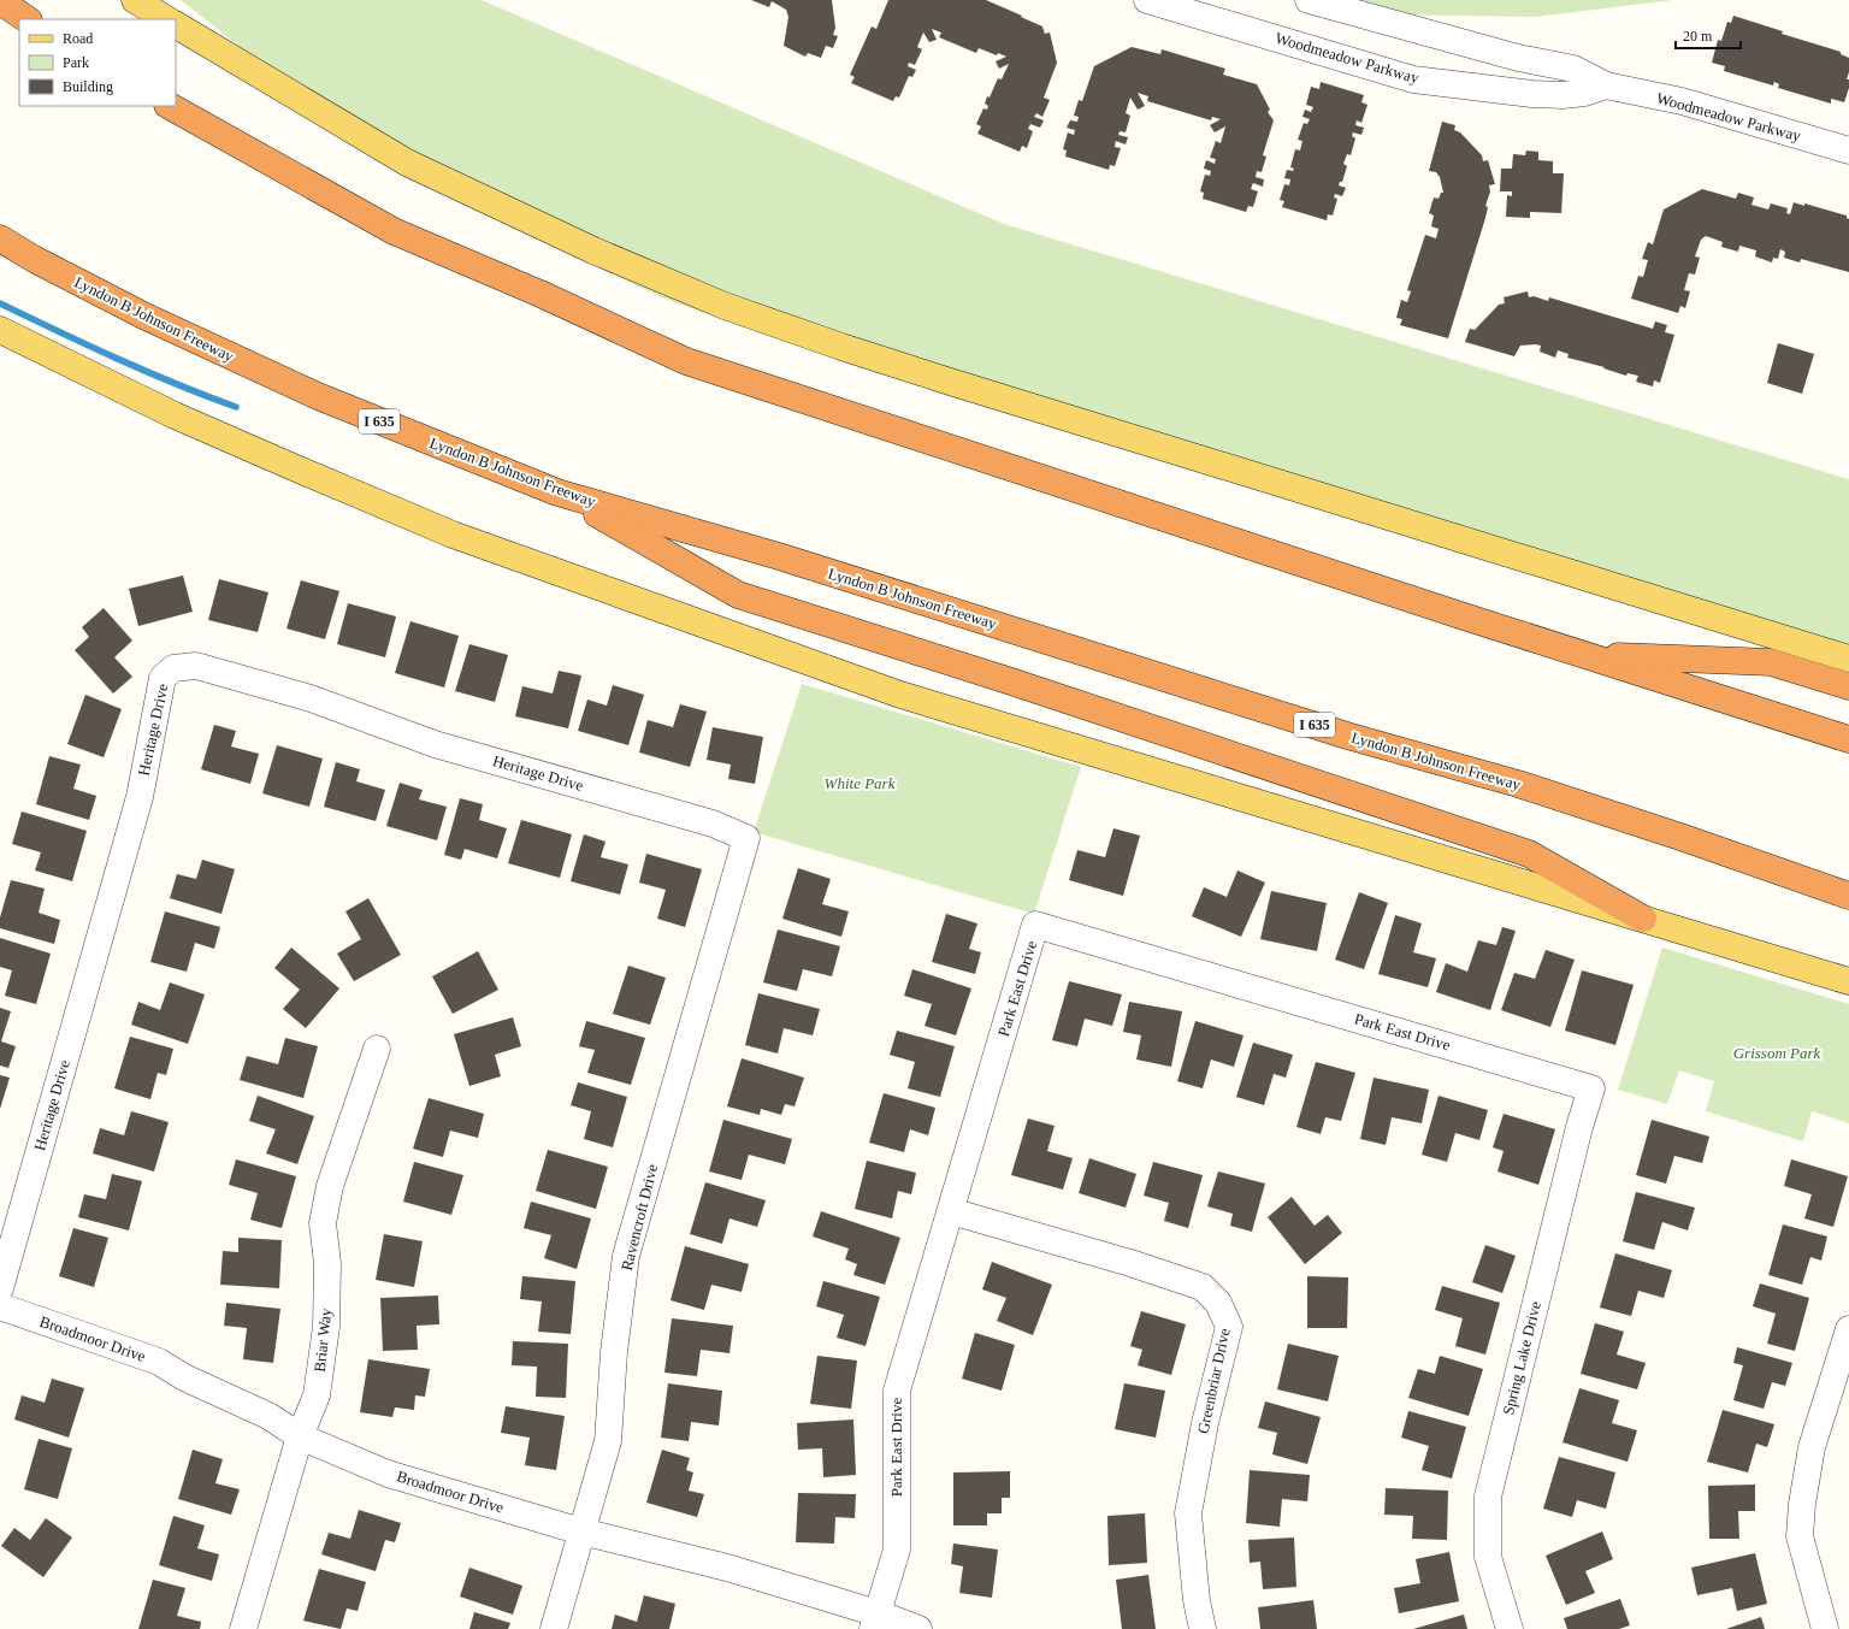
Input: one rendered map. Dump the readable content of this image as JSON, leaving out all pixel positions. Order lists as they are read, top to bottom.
{
  "streets": {
    "highway": ["Lyndon B Johnson Freeway", "I 635"],
    "street": [
      "Woodmeadow Parkway",
      "Heritage Drive",
      "Park East Drive",
      "Ravencroft Drive",
      "Broadmoor Drive",
      "Briar Way",
      "Spring Lake Drive",
      "Greenbriar Drive"
    ]
  },
  "crossings": [
    ["Heritage Drive", "Ravencroft Drive"],
    ["Park East Drive", "Broadmoor Drive"],
    ["Park East Drive", "Spring Lake Drive"],
    ["Park East Drive", "Greenbriar Drive"],
    ["Ravencroft Drive", "Broadmoor Drive"],
    ["Broadmoor Drive", "Briar Way"]
  ],
  "parks": ["White Park", "Grissom Park"],
  "legend": ["Road", "Park", "Building"],
  "scale_bar": "20 m"
}
